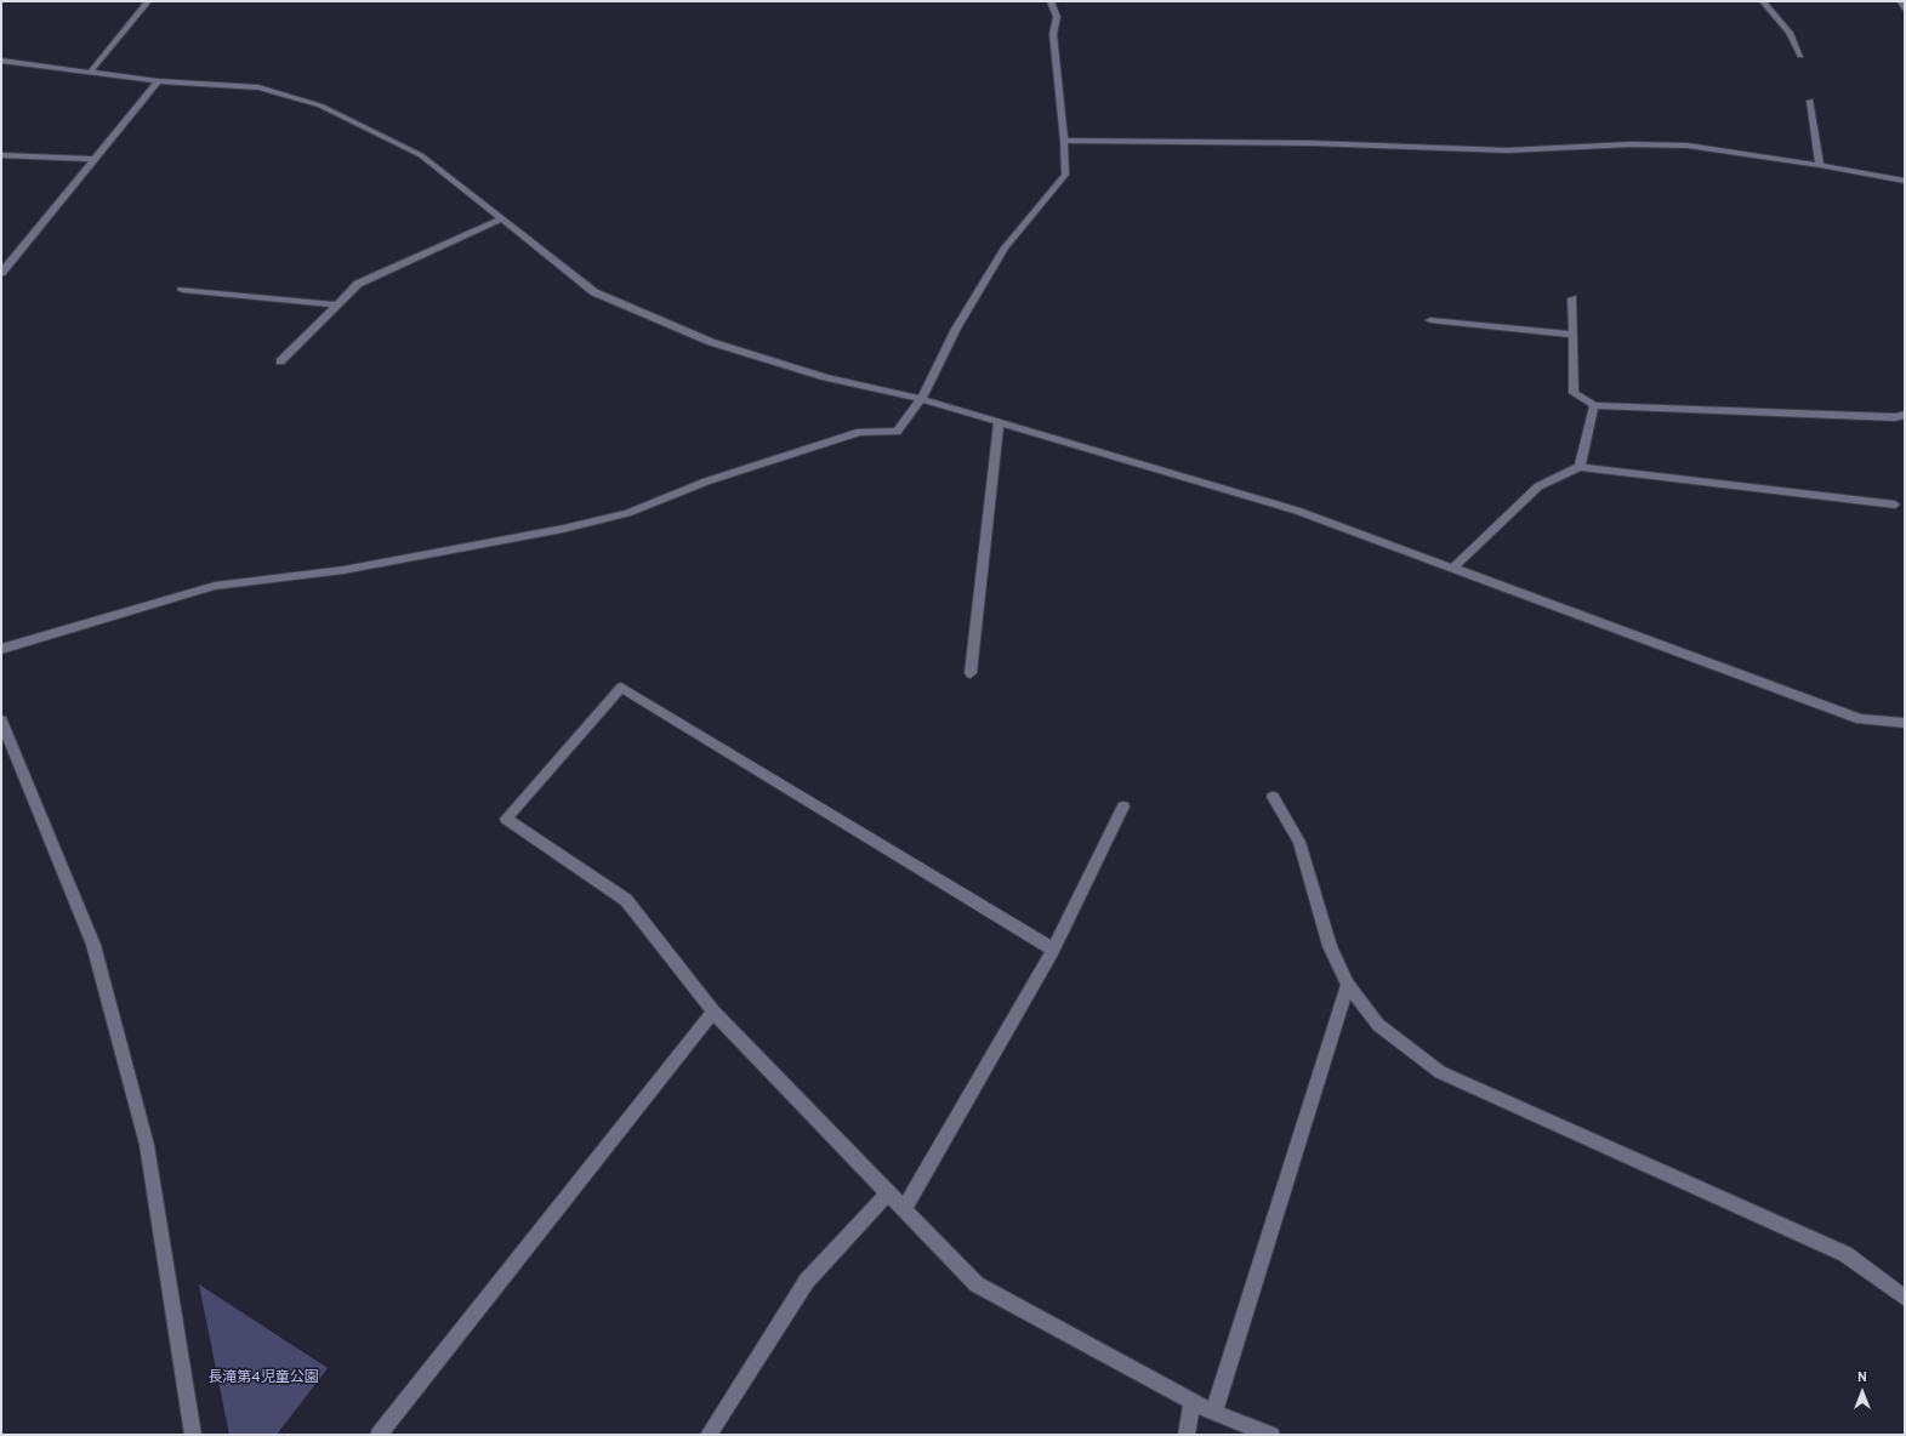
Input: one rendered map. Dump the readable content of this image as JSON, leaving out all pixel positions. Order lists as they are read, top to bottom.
{
  "parks": ["長滝第4児童公園"],
  "north": "top"
}
